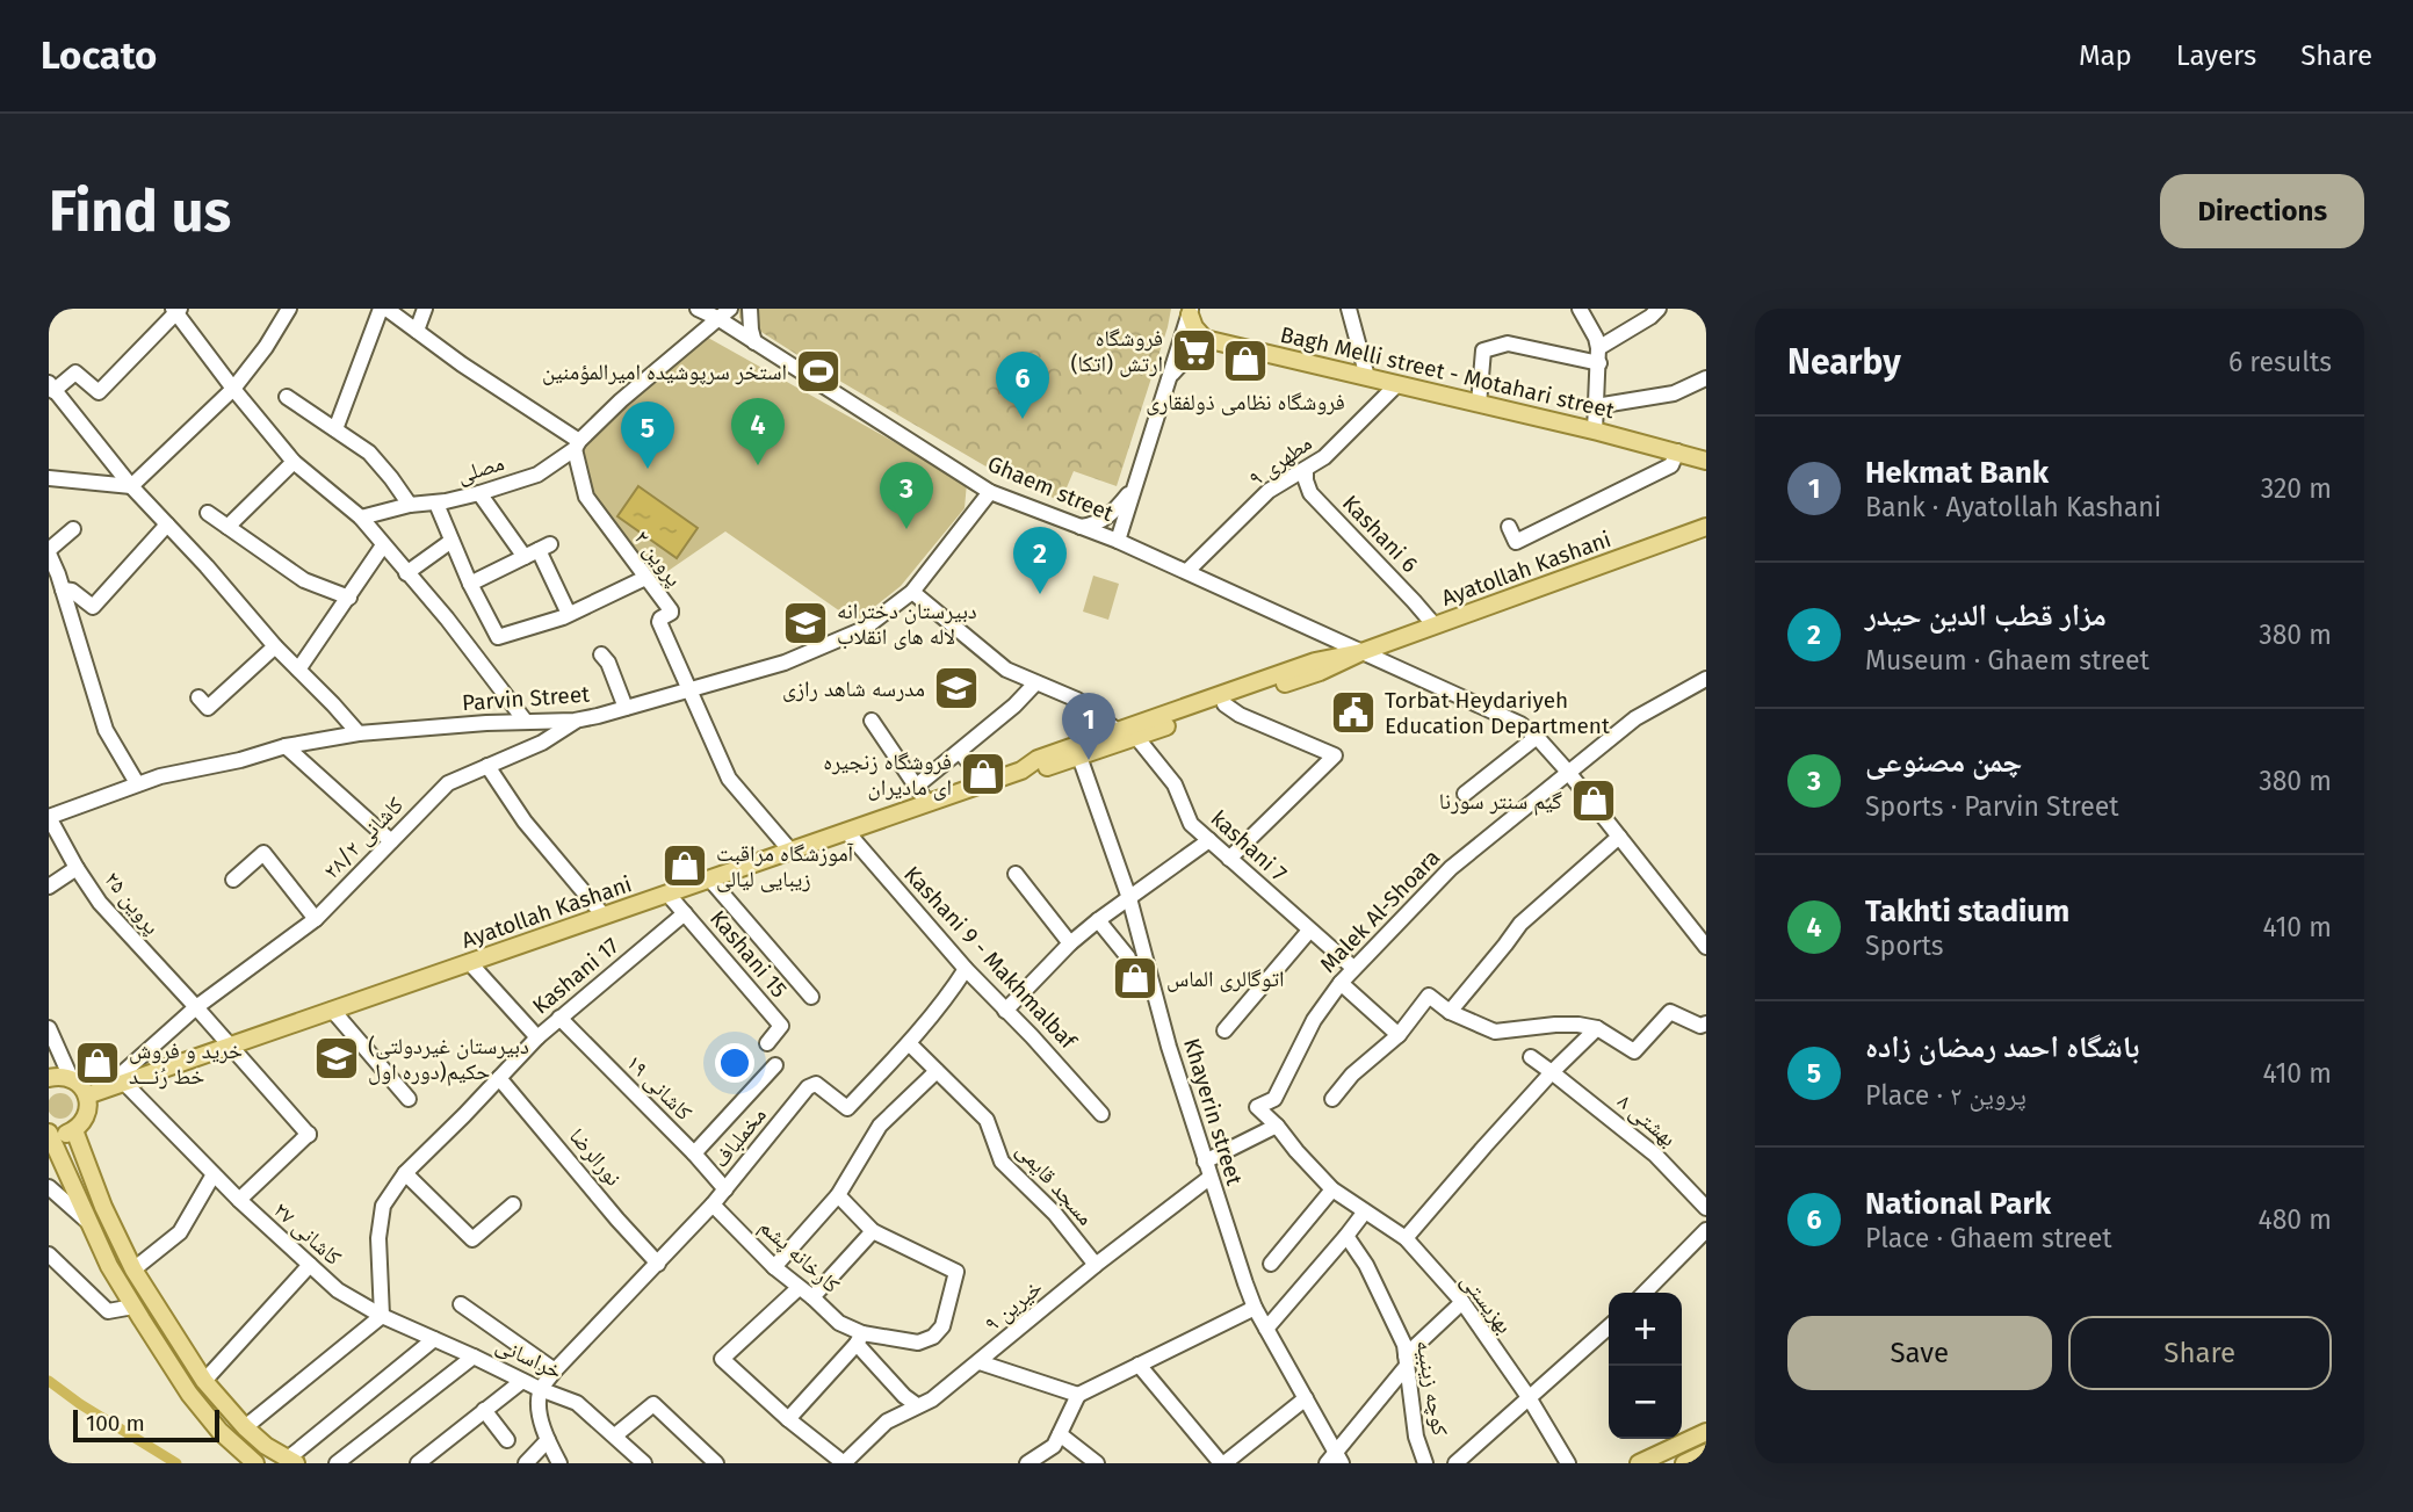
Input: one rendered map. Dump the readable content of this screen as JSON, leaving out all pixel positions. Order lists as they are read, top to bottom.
{
  "streets": {
    "main road": ["Bagh Melli street - Motahari street", "Ayatollah Kashani"],
    "street": [
      "مطهری ۹",
      "مصلی",
      "Ghaem street",
      "Kashani 6",
      "پروین ۲",
      "Parvin Street",
      "کاشانی ۲۸/۲",
      "kashani 7",
      "پروین ۲۵",
      "Malek Al-Shoara",
      "Kashani 15",
      "Kashani 9 - Makhmalbaf",
      "Kashani 17",
      "کاشانی ۱۹",
      "Khayerin street",
      "بهشتی ۸",
      "مخملباف",
      "نورالرضا",
      "مسجد قایمی",
      "کاشانی ۲۷",
      "کارخانه پشم",
      "بهزیستی",
      "خیرین ۹",
      "خراسانی",
      "کوچه زینبیه"
    ]
  },
  "crossings": [
    ["Bagh Melli street - Motahari street", "مطهری ۹"],
    ["مطهری ۹", "Ghaem street"],
    ["مطهری ۹", "Kashani 6"],
    ["مصلی", "Ghaem street"],
    ["مصلی", "پروین ۲"],
    ["Ghaem street", "Ayatollah Kashani"],
    ["Ghaem street", "Parvin Street"],
    ["Ghaem street", "Malek Al-Shoara"],
    ["Kashani 6", "Ayatollah Kashani"],
    ["پروین ۲", "Parvin Street"],
    ["Ayatollah Kashani", "کاشانی ۲۸/۲"],
    ["Ayatollah Kashani", "kashani 7"],
    ["Ayatollah Kashani", "پروین ۲۵"],
    ["Ayatollah Kashani", "Kashani 15"],
    ["Ayatollah Kashani", "Kashani 9 - Makhmalbaf"],
    ["Ayatollah Kashani", "Khayerin street"],
    ["Ayatollah Kashani", "کاشانی ۲۷"],
    ["Parvin Street", "کاشانی ۲۸/۲"],
    ["Parvin Street", "پروین ۲۵"],
    ["کاشانی ۲۸/۲", "پروین ۲۵"],
    ["kashani 7", "Malek Al-Shoara"],
    ["پروین ۲۵", "کاشانی ۲۷"],
    ["Malek Al-Shoara", "بهزیستی"],
    ["Kashani 15", "Kashani 17"],
    ["Kashani 17", "کاشانی ۱۹"],
    ["Kashani 17", "نورالرضا"],
    ["Kashani 17", "کاشانی ۲۷"],
    ["Kashani 17", "خراسانی"],
    ["کاشانی ۱۹", "مخملباف"],
    ["Khayerin street", "خیرین ۹"],
    ["مخملباف", "نورالرضا"],
    ["مخملباف", "مسجد قایمی"],
    ["مخملباف", "کارخانه پشم"],
    ["مخملباف", "خراسانی"],
    ["مسجد قایمی", "خیرین ۹"],
    ["کاشانی ۲۷", "خراسانی"],
    ["کارخانه پشم", "خیرین ۹"]
  ],
  "places": {
    "supermarket": ["فروشگاه ارتش (اتکا)"],
    "shop": [
      "فروشگاه نظامی ذولفقاری",
      "فروشگاه زنجیره ای مادیران",
      "گیم سنتر سورنا",
      "آموزشگاه مراقبت زیبایی لیالی",
      "اتوگالری الماس",
      "خرید و فروش خط رُنـــد"
    ],
    "sports": ["استخر سرپوشیده امیرالمؤمنین"],
    "school or university": ["دبیرستان دخترانه لاله های انقلاب", "مدرسه شاهد رازی", "(دبیرستان غيردولتی حکیم(دوره اول"],
    "public building": ["Torbat Heydariyeh Education Department"]
  },
  "scale_bar": "100 m",
  "page": {
    "header": "Locato",
    "nav": ["Map", "Layers", "Share"],
    "buttons": [
      "Directions",
      ["Save", "Share"]
    ],
    "title": "Find us",
    "heading": ["Nearby", "6 results"],
    "pins": [
      "6",
      "4",
      "5",
      "3",
      "2",
      "1"
    ],
    "list": [
      {
        "mark": "1",
        "name": "Hekmat Bank",
        "note": "Bank · Ayatollah Kashani",
        "value": "320 m"
      },
      {
        "mark": "2",
        "name": "مزار قطب الدین حیدر",
        "note": "Museum · Ghaem street",
        "value": "380 m"
      },
      {
        "mark": "3",
        "name": "چمن مصنوعی",
        "note": "Sports · Parvin Street",
        "value": "380 m"
      },
      {
        "mark": "4",
        "name": "Takhti stadium",
        "note": "Sports",
        "value": "410 m"
      },
      {
        "mark": "5",
        "name": "باشگاه احمد رمضان زاده",
        "note": "Place · پروین ۲",
        "value": "410 m"
      },
      {
        "mark": "6",
        "name": "National Park",
        "note": "Place · Ghaem street",
        "value": "480 m"
      }
    ],
    "map_buttons": ["+", "−"],
    "scale": "100 m"
  }
}
